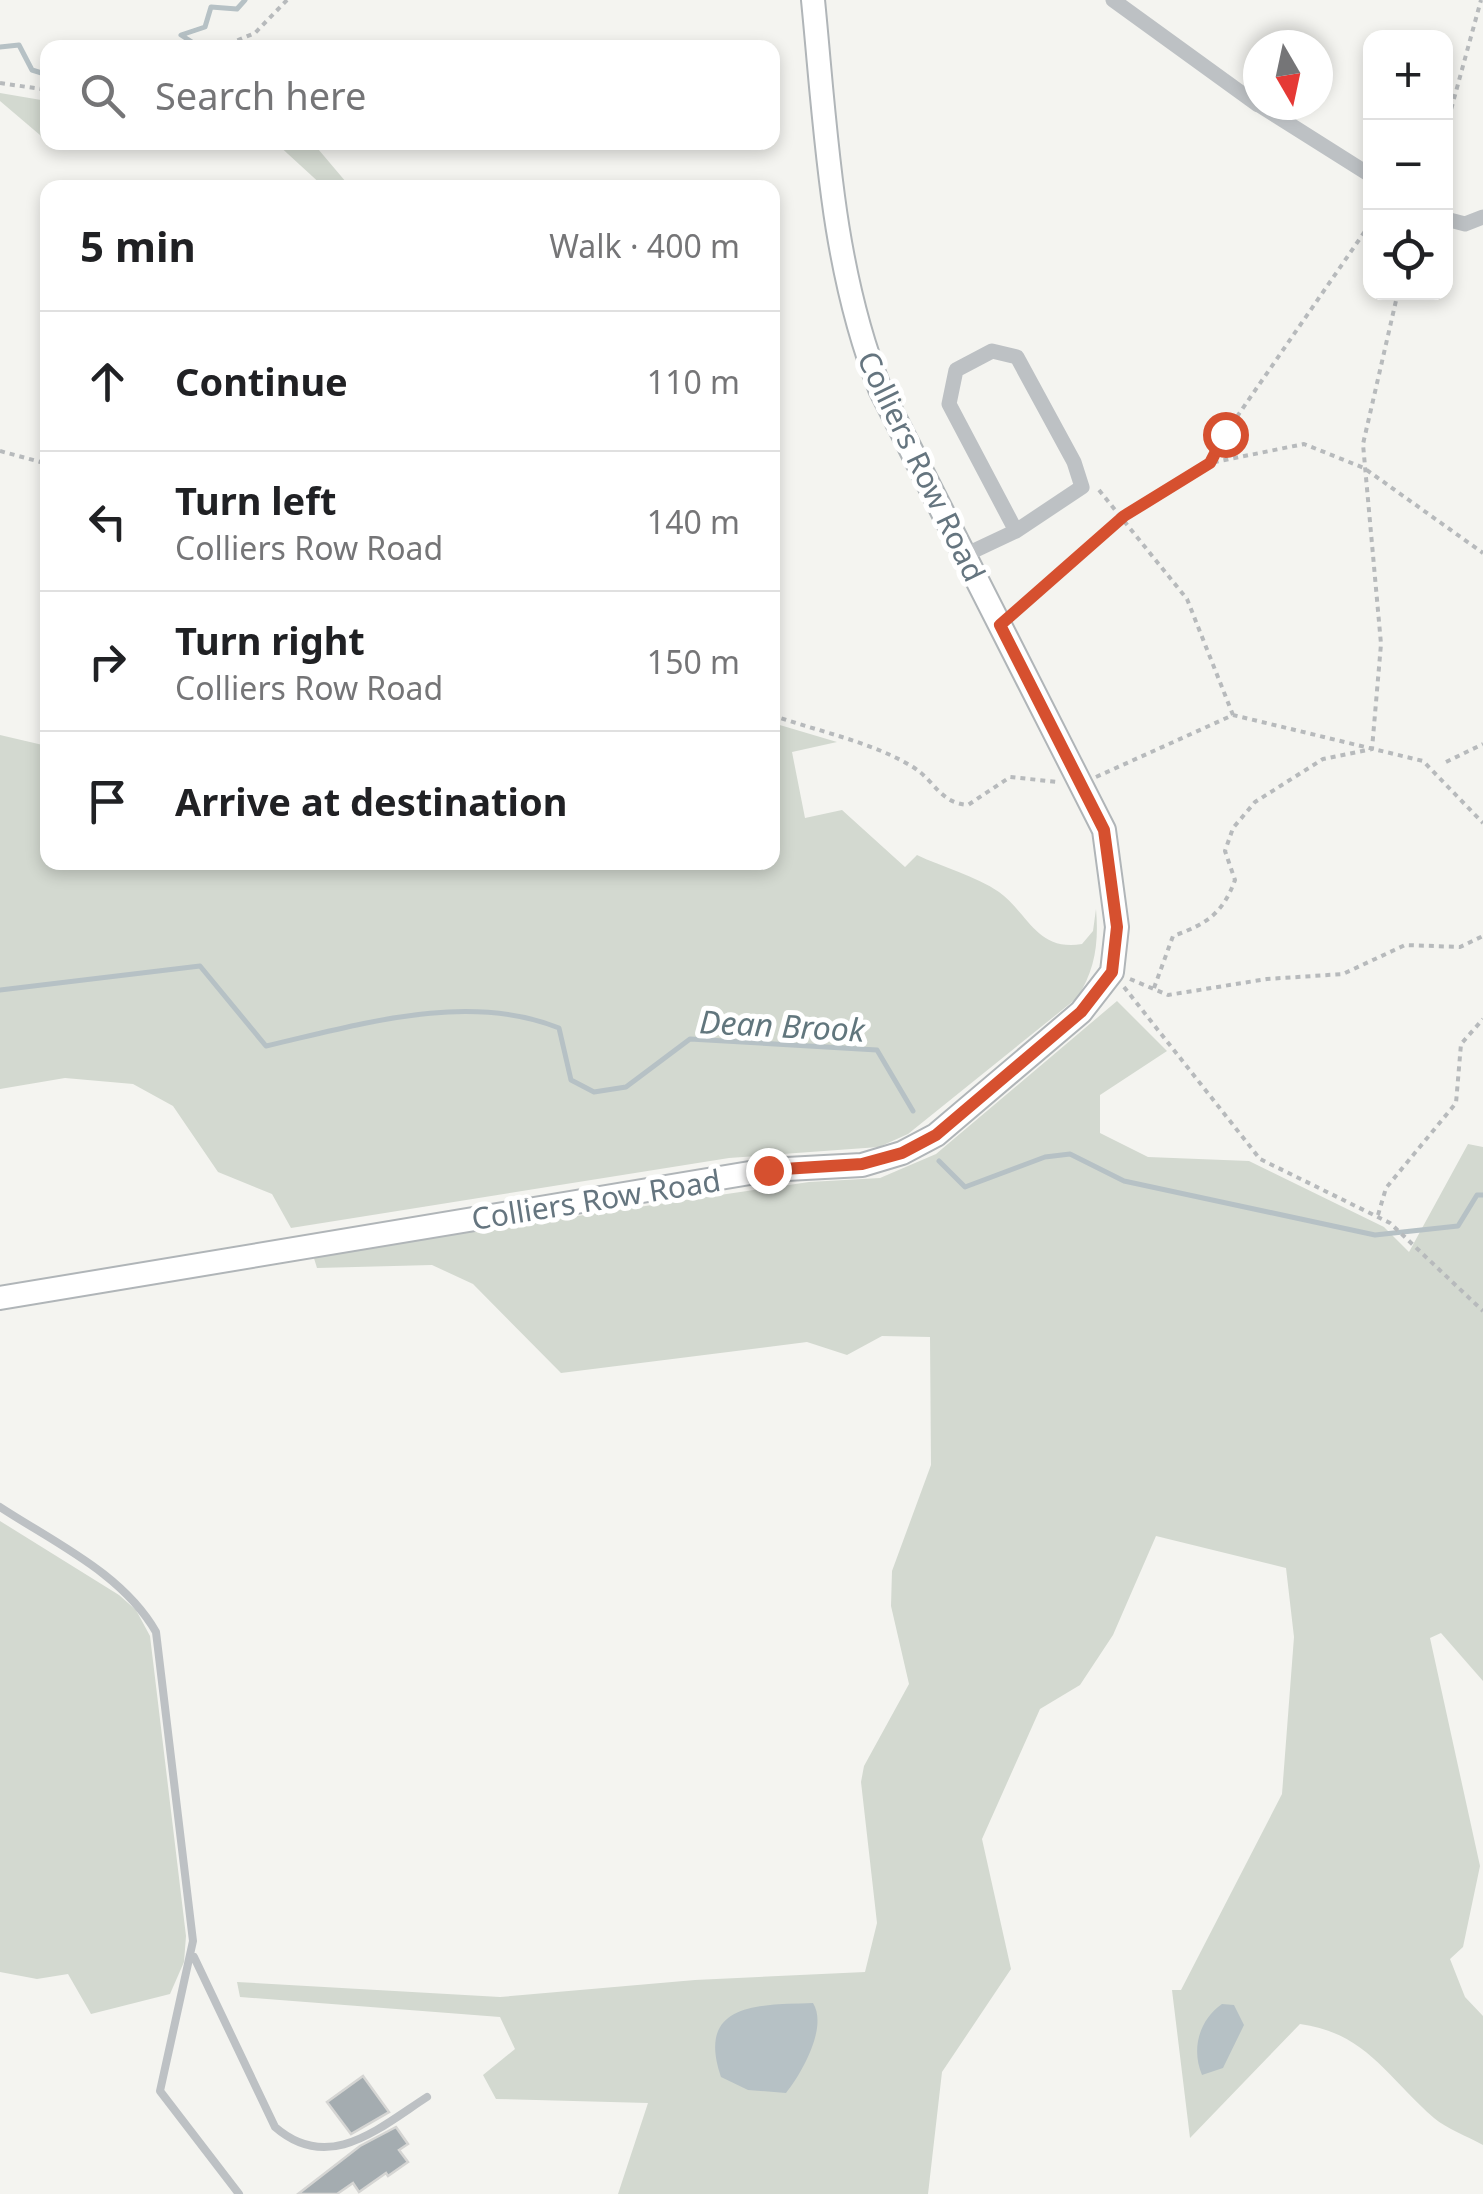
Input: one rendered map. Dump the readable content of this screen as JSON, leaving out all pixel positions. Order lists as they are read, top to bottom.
{
  "streets": {
    "street": ["Colliers Row Road"]
  },
  "water": ["Dean Brook"],
  "north": "bottom",
  "page": {
    "map_buttons": ["+", "−"],
    "search": "Search here",
    "heading": ["5 min", "Walk · 400 m"],
    "list": [
      ["Continue", "110 m"],
      ["Turn left", "Colliers Row Road", "140 m"],
      ["Turn right", "Colliers Row Road", "150 m"],
      "Arrive at destination"
    ]
  }
}
